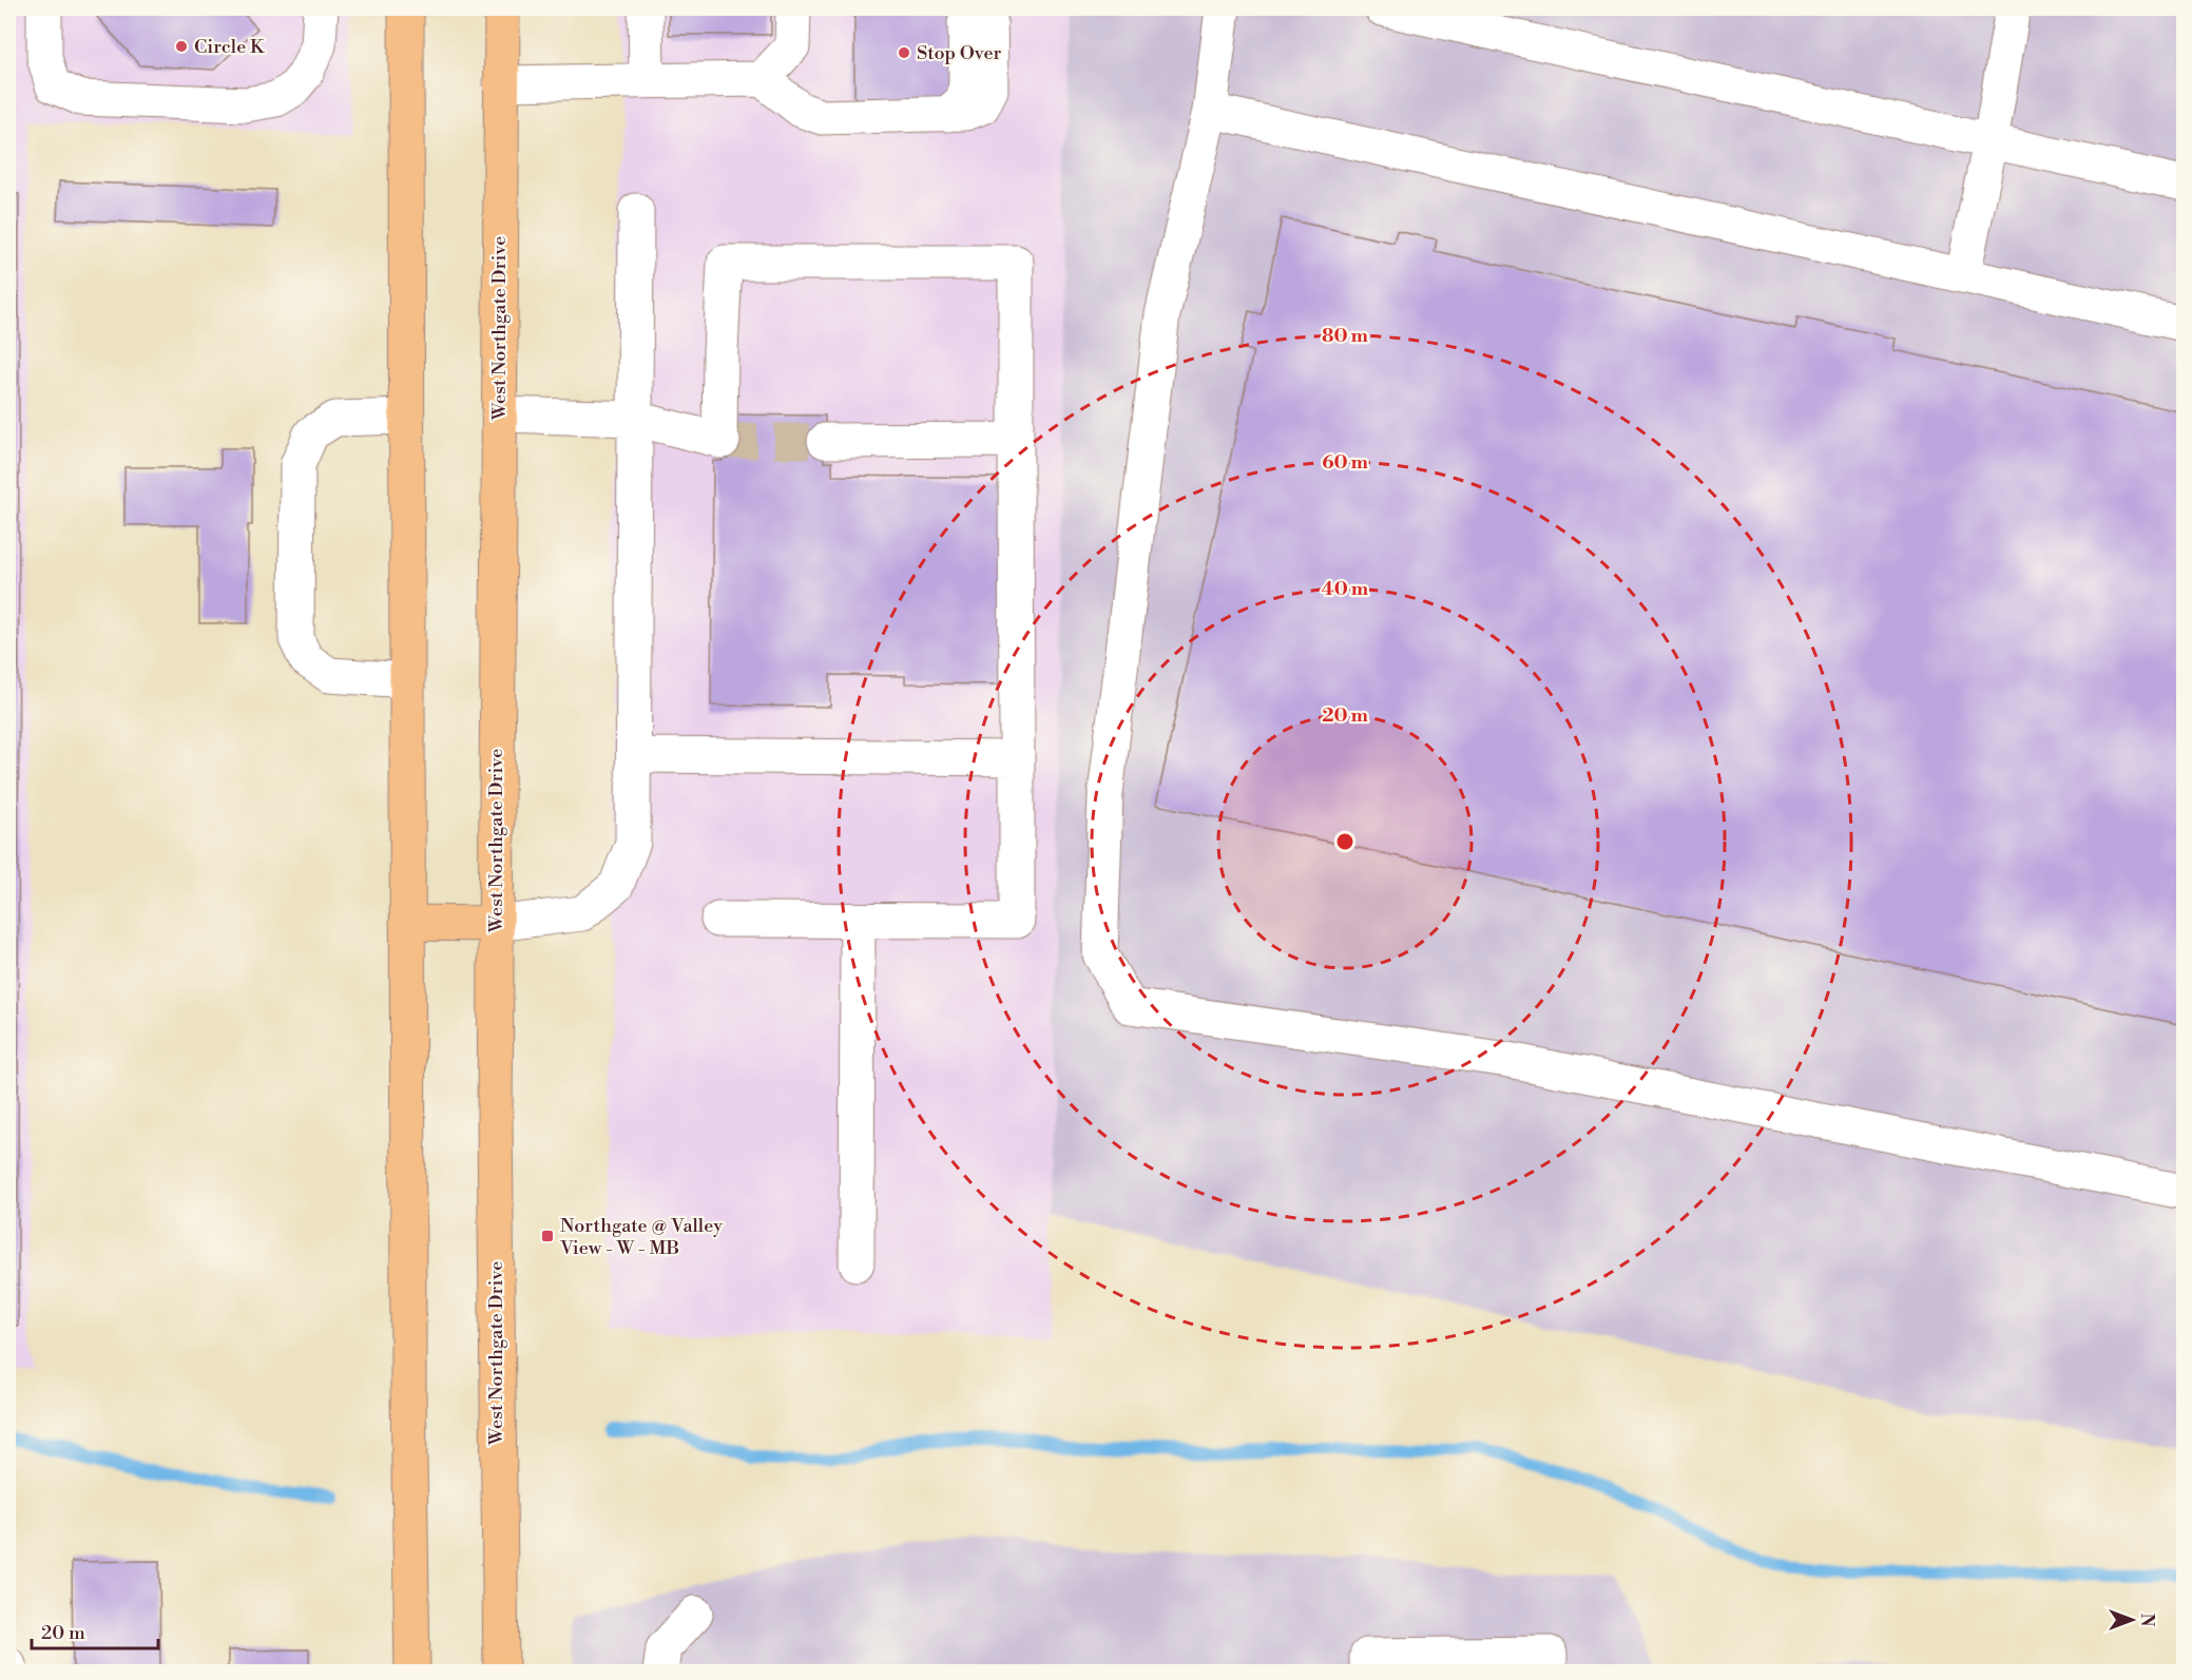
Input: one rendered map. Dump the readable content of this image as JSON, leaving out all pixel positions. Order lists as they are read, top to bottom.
{
  "streets": {
    "main road": ["West Northgate Drive"]
  },
  "places": {
    "other": ["Circle K", "Stop Over"],
    "transit": ["Northgate @ Valley View - W - MB"]
  },
  "scale_bar": "20 m",
  "north": "right",
  "rings": [
    "80 m",
    "60 m",
    "40 m",
    "20 m"
  ]
}
